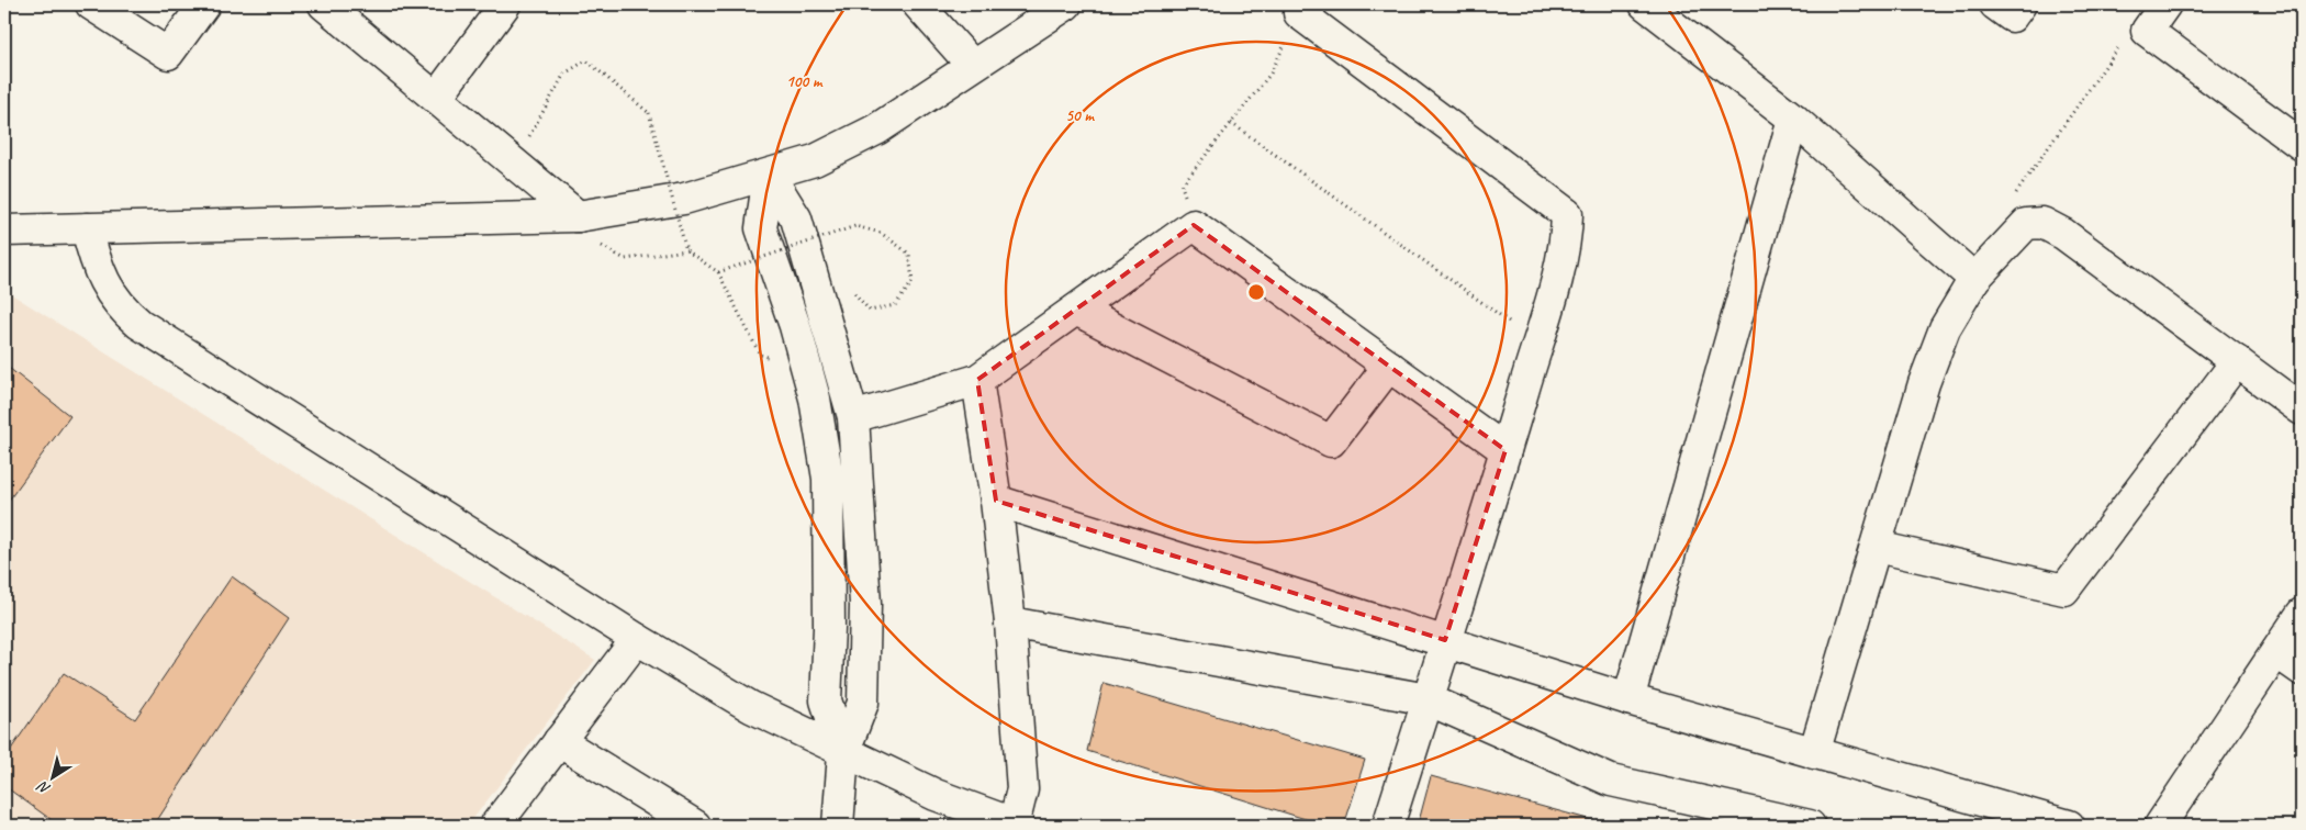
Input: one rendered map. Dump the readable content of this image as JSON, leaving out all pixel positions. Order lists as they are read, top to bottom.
{
  "north": "bottom left",
  "rings": ["100 m", "50 m"]
}
